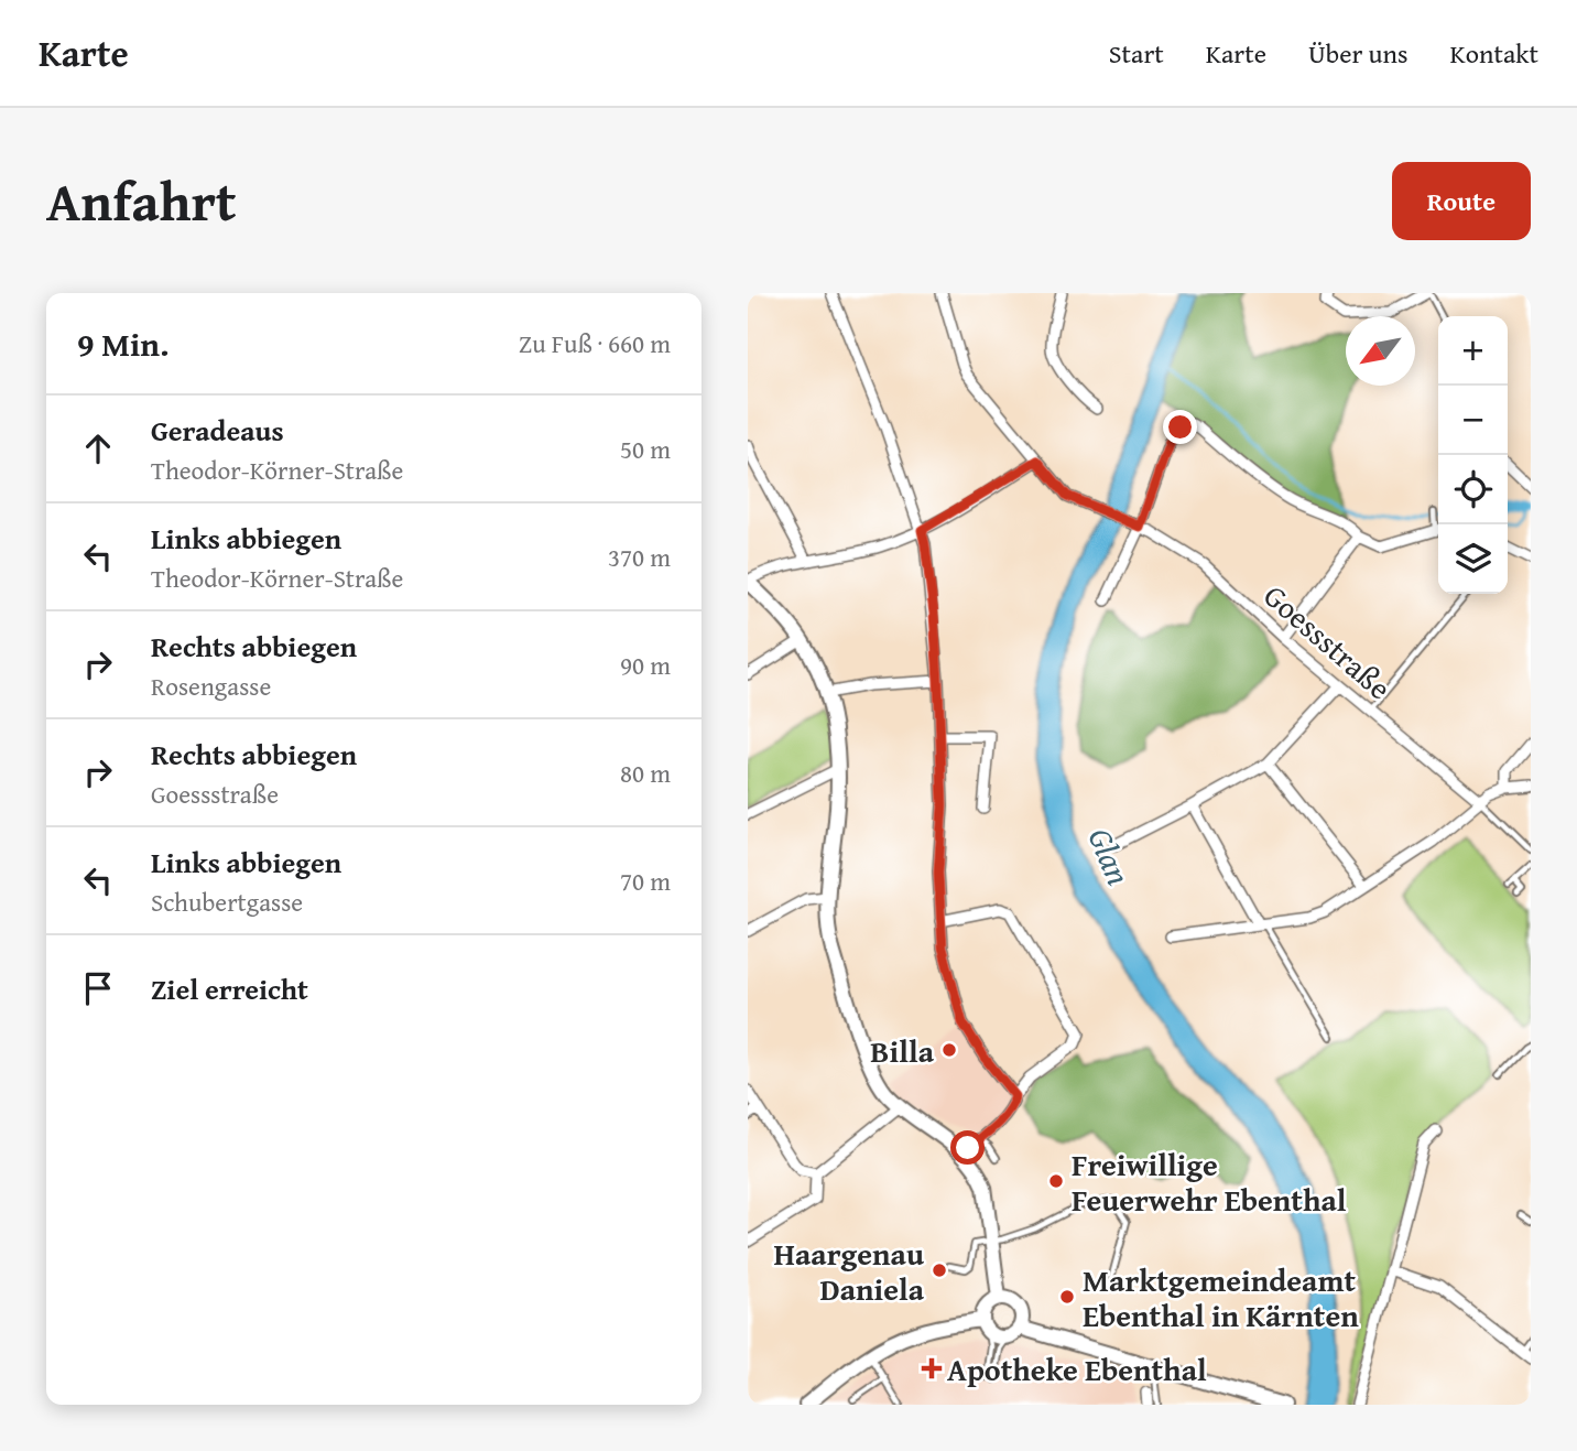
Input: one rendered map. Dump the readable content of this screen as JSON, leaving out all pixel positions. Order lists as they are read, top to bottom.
{
  "streets": {
    "street": ["Goessstraße"]
  },
  "water": ["Glan"],
  "places": {
    "other": [
      "Billa",
      "Freiwillige Feuerwehr Ebenthal",
      "Haargenau Daniela",
      "Marktgemeindeamt Ebenthal in Kärnten"
    ],
    "health": ["Apotheke Ebenthal"]
  },
  "north": "bottom left",
  "page": {
    "header": "Karte",
    "nav": [
      "Start",
      "Karte",
      "Über uns",
      "Kontakt"
    ],
    "title": "Anfahrt",
    "buttons": "Route",
    "heading": ["9 Min.", "Zu Fuß · 660 m"],
    "map_buttons": ["+", "−"],
    "list": [
      ["Geradeaus", "Theodor-Körner-Straße", "50 m"],
      ["Links abbiegen", "Theodor-Körner-Straße", "370 m"],
      ["Rechts abbiegen", "Rosengasse", "90 m"],
      ["Rechts abbiegen", "Goessstraße", "80 m"],
      ["Links abbiegen", "Schubertgasse", "70 m"],
      "Ziel erreicht"
    ]
  }
}
